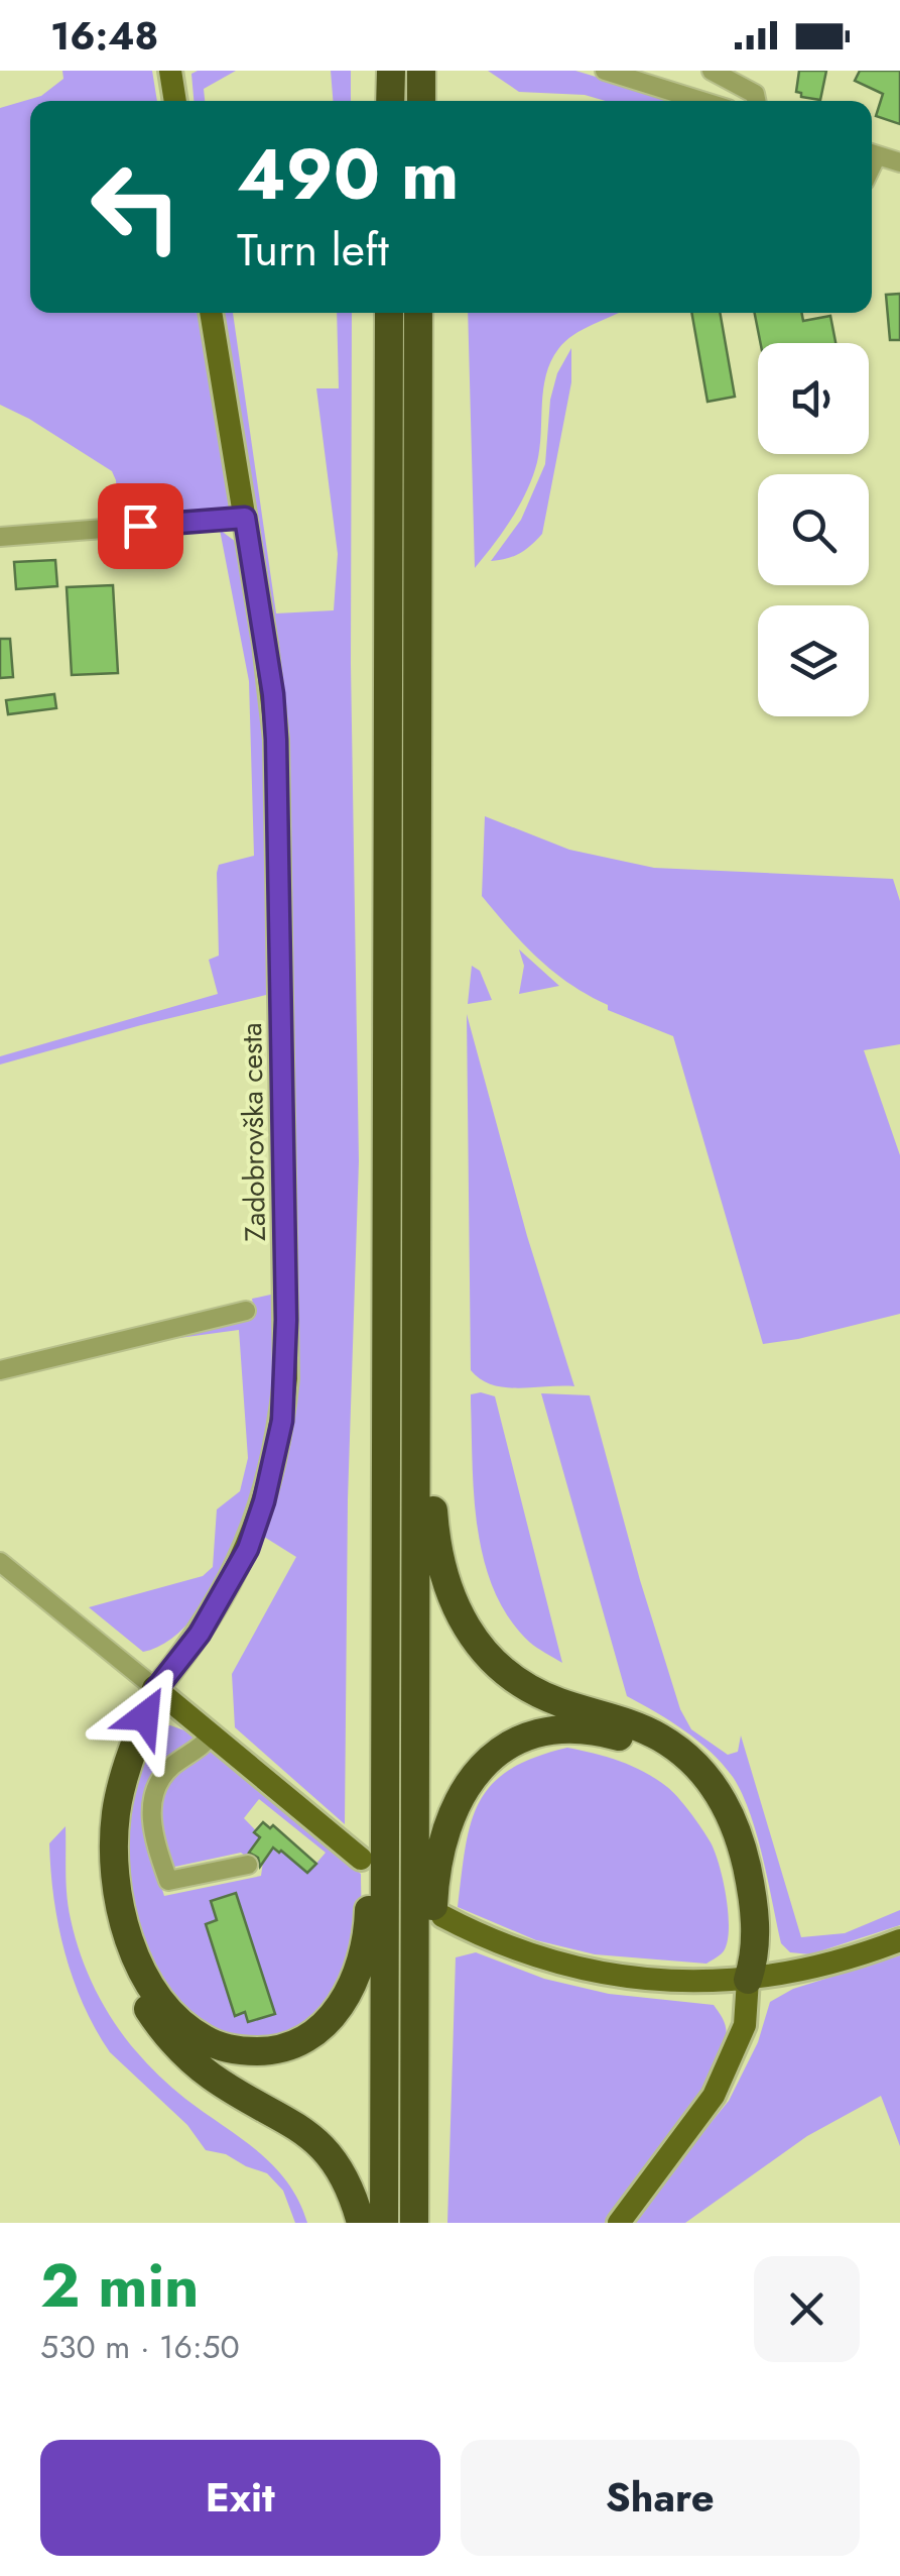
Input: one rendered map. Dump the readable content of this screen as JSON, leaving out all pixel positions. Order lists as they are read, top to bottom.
{
  "streets": {
    "main road": ["Zadobrovška cesta"]
  },
  "page": {
    "status": "16:48",
    "turn": ["490 m", "Turn left"],
    "heading": ["2 min", "530 m · 16:50"],
    "buttons": ["Exit", "Share"]
  }
}
